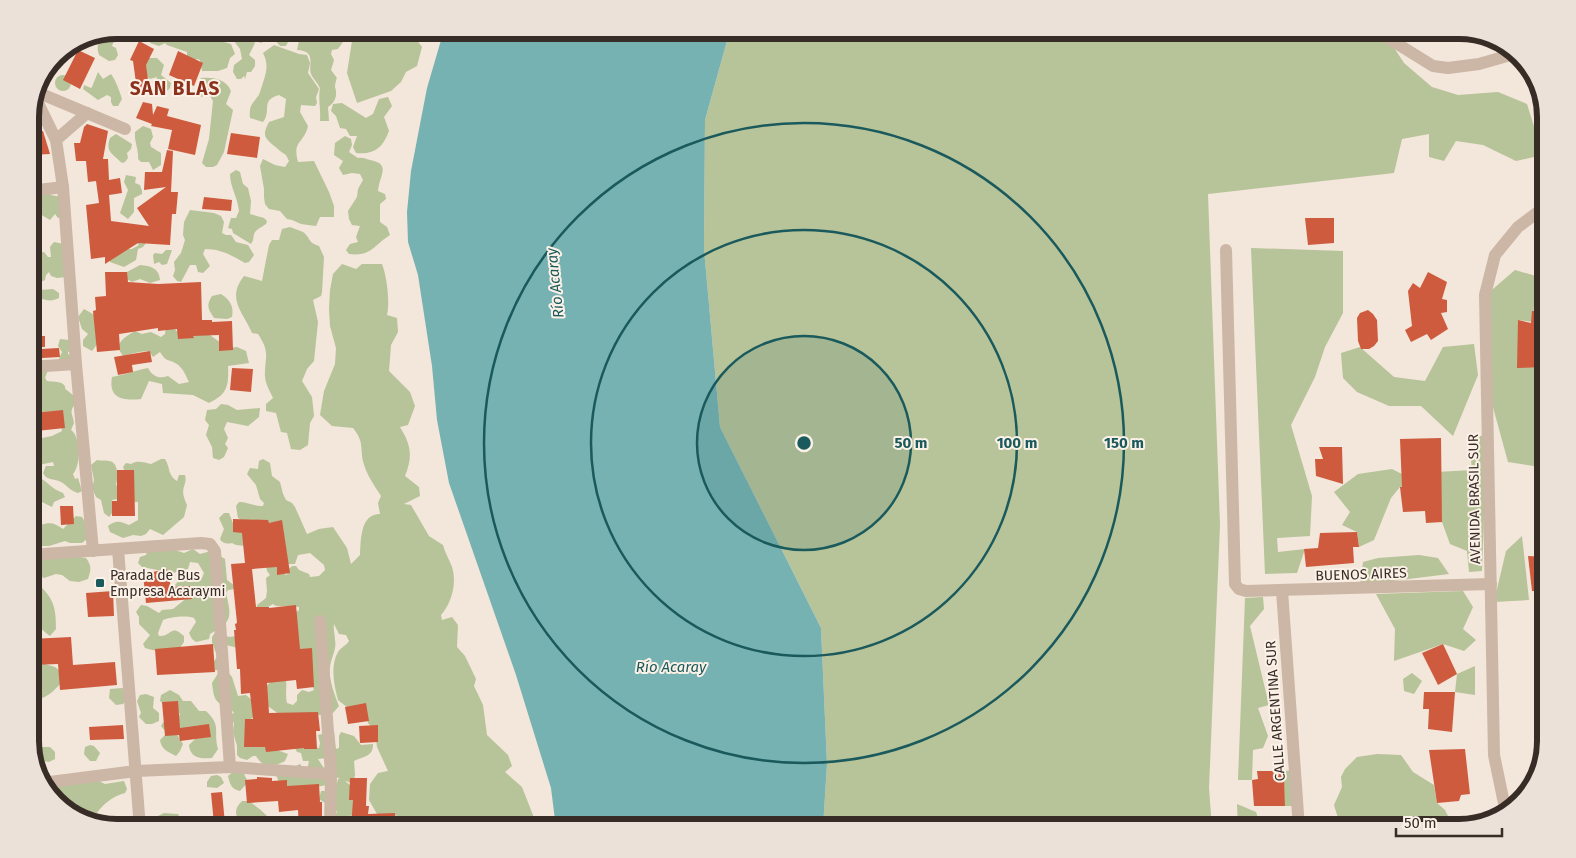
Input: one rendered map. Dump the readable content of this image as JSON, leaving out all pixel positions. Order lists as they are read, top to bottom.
{
  "streets": {
    "street": ["AVENIDA BRASIL SUR", "BUENOS AIRES", "CALLE ARGENTINA SUR"]
  },
  "crossings": [
    ["AVENIDA BRASIL SUR", "BUENOS AIRES"],
    ["BUENOS AIRES", "CALLE ARGENTINA SUR"]
  ],
  "districts": ["SAN BLAS"],
  "water": ["Río Acaray"],
  "places": {
    "transit": ["Parada de Bus Empresa Acaraymi"]
  },
  "scale_bar": "50 m",
  "rings": ["50 m", "100 m", "150 m"]
}
